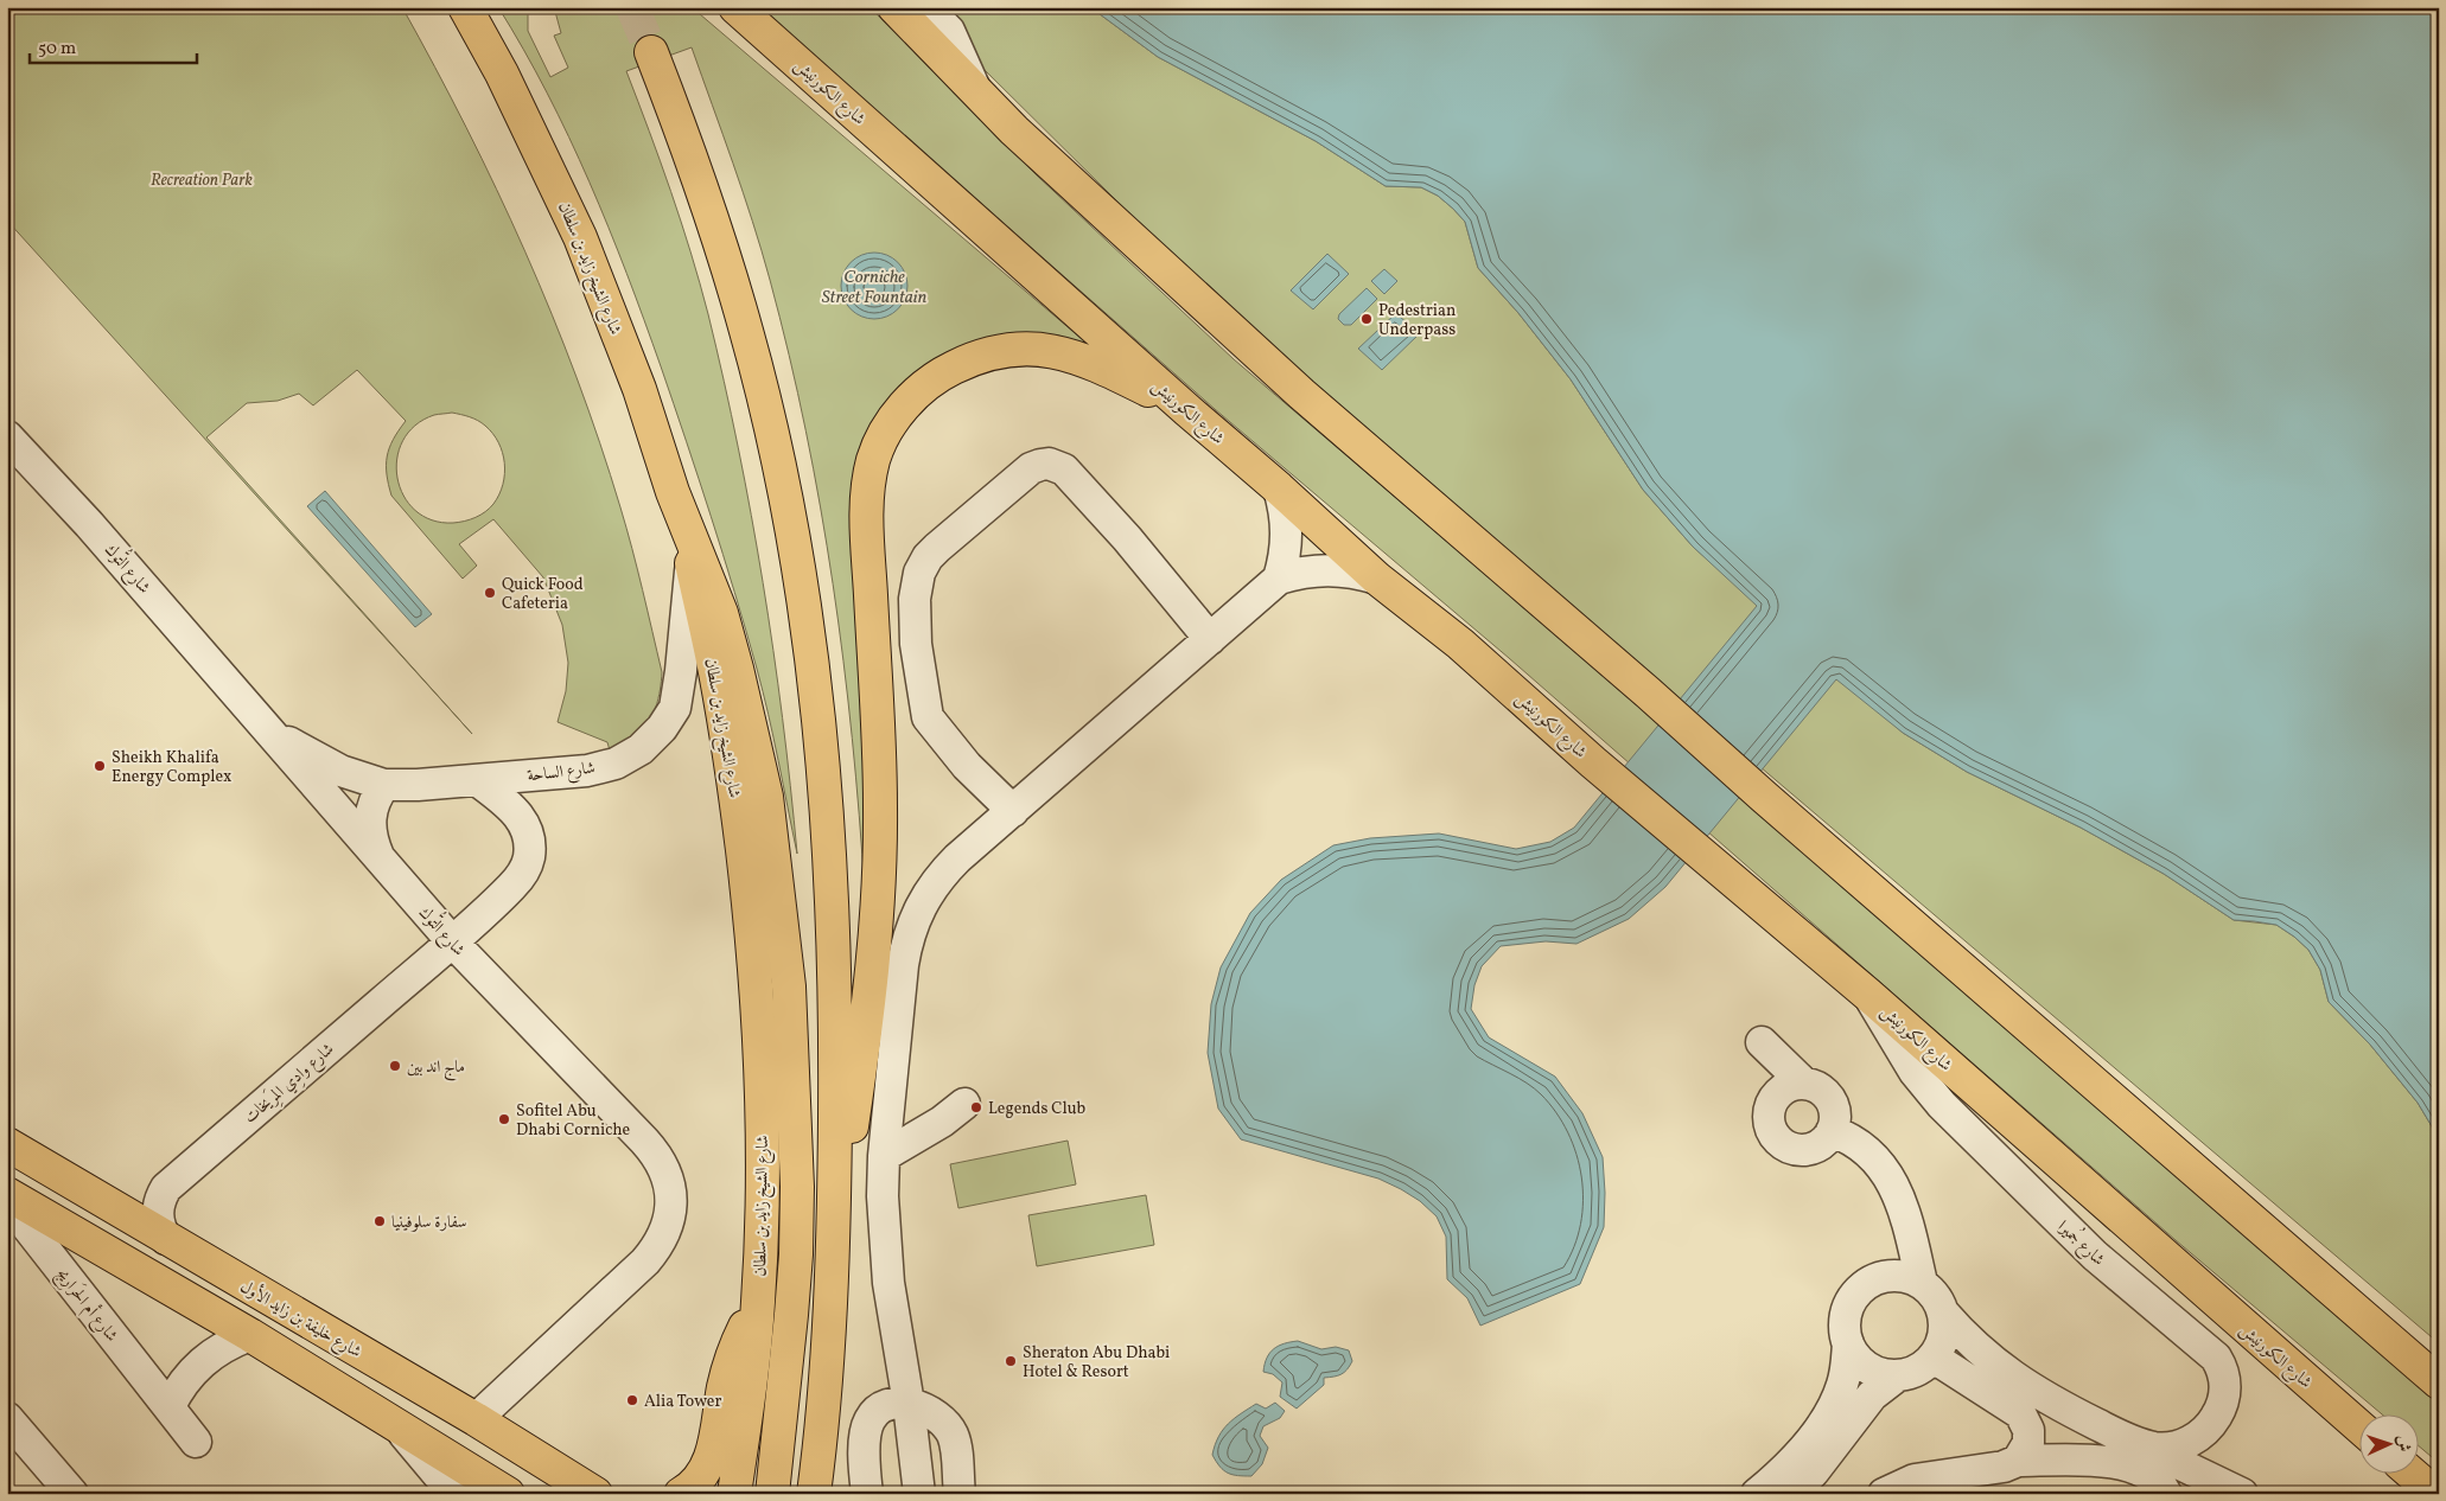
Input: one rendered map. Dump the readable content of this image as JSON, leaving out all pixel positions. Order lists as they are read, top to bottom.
{
  "streets": {
    "main road": ["شارع الكورنيش", "شارع الشيخ زايد بن سلطان", "شارع خليفة بن زايد الأول"],
    "street": [
      "شارع التُّوك",
      "شارع الساحة",
      "شارع وادِي المِرَيخات",
      "شارع جُميرا",
      "شارع أم الحَرارِيج"
    ]
  },
  "crossings": [
    ["شارع الكورنيش", "شارع جُميرا"],
    ["شارع الشيخ زايد بن سلطان", "شارع الساحة"],
    ["شارع التُّوك", "شارع الساحة"],
    ["شارع التُّوك", "شارع وادِي المِرَيخات"],
    ["شارع التُّوك", "شارع خليفة بن زايد الأول"],
    ["شارع الساحة", "شارع وادِي المِرَيخات"],
    ["شارع وادِي المِرَيخات", "شارع خليفة بن زايد الأول"]
  ],
  "water": ["Corniche Street Fountain"],
  "parks": ["Recreation Park"],
  "places": [
    "Pedestrian Underpass",
    "Quick Food Cafeteria",
    "Sheikh Khalifa Energy Complex",
    "ماج اند بين",
    "Legends Club",
    "Sofitel Abu Dhabi Corniche",
    "سفارة سلوفينيا",
    "Sheraton Abu Dhabi Hotel & Resort",
    "Alia Tower"
  ],
  "scale_bar": "50 m",
  "north": "right"
}
